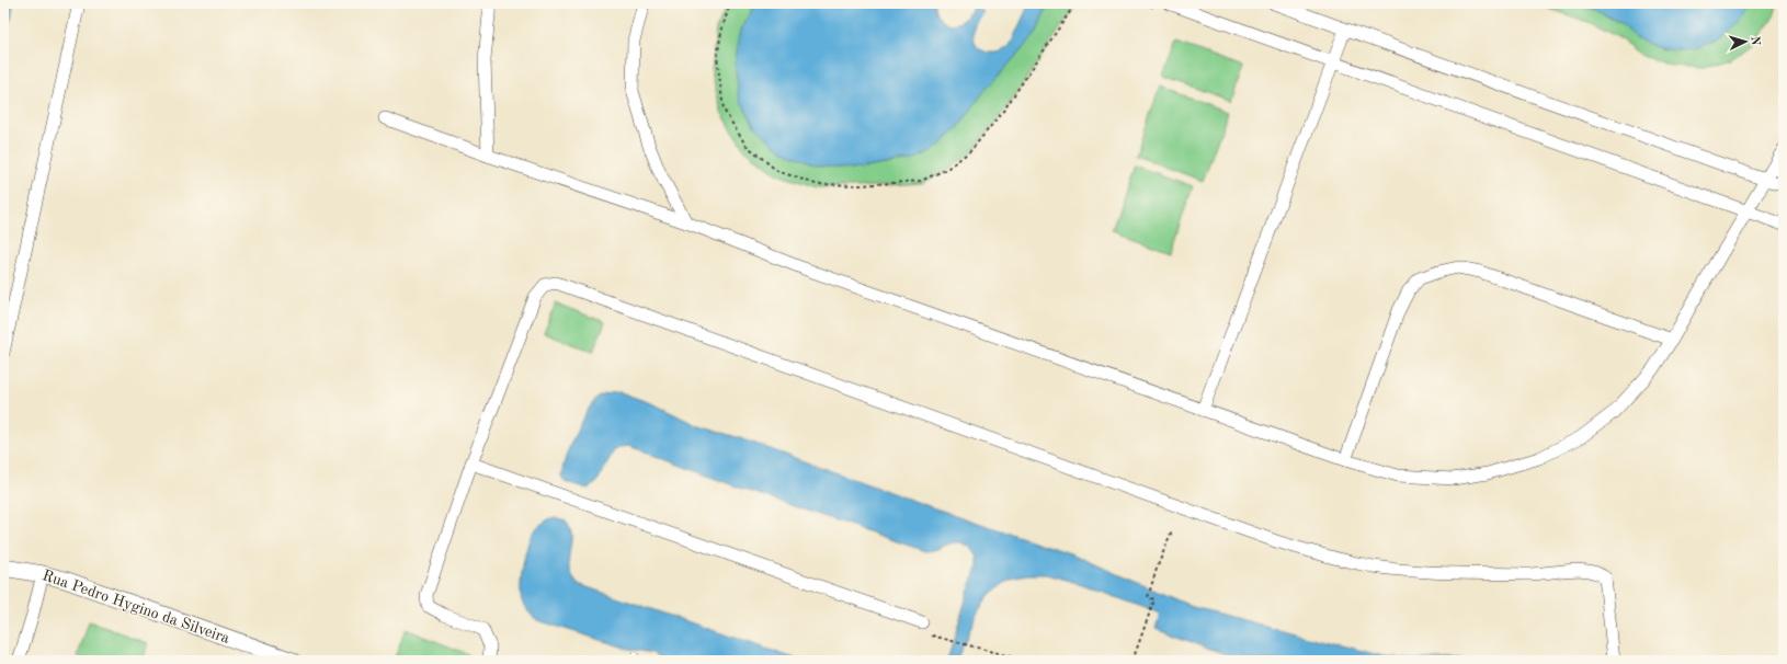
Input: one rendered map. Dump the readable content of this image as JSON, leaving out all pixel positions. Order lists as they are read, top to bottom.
{
  "streets": {
    "street": ["Rua Pedro Hygino da Silveira"]
  },
  "north": "right"
}
